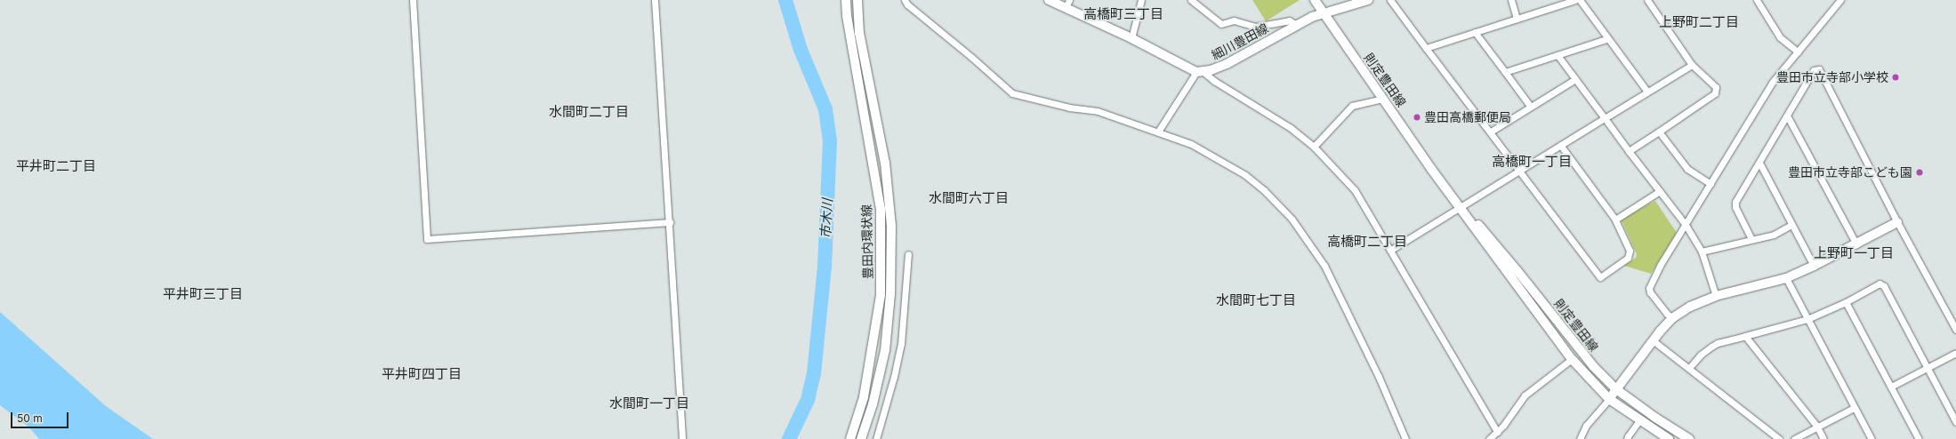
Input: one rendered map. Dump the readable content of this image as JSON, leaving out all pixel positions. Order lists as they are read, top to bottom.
{
  "streets": {
    "main road": ["細川豊田線", "則定豊田線", "豊田内環状線"]
  },
  "crossings": [
    ["細川豊田線", "則定豊田線"]
  ],
  "districts": [
    "高橋町三丁目",
    "上野町二丁目",
    "水間町二丁目",
    "高橋町一丁目",
    "平井町二丁目",
    "水間町六丁目",
    "高橋町二丁目",
    "上野町一丁目",
    "平井町三丁目",
    "水間町七丁目",
    "平井町四丁目",
    "水間町一丁目"
  ],
  "water": ["市木川"],
  "places": ["豊田市立寺部小学校", "豊田高橋郵便局", "豊田市立寺部こども園"],
  "scale_bar": "50 m"
}
